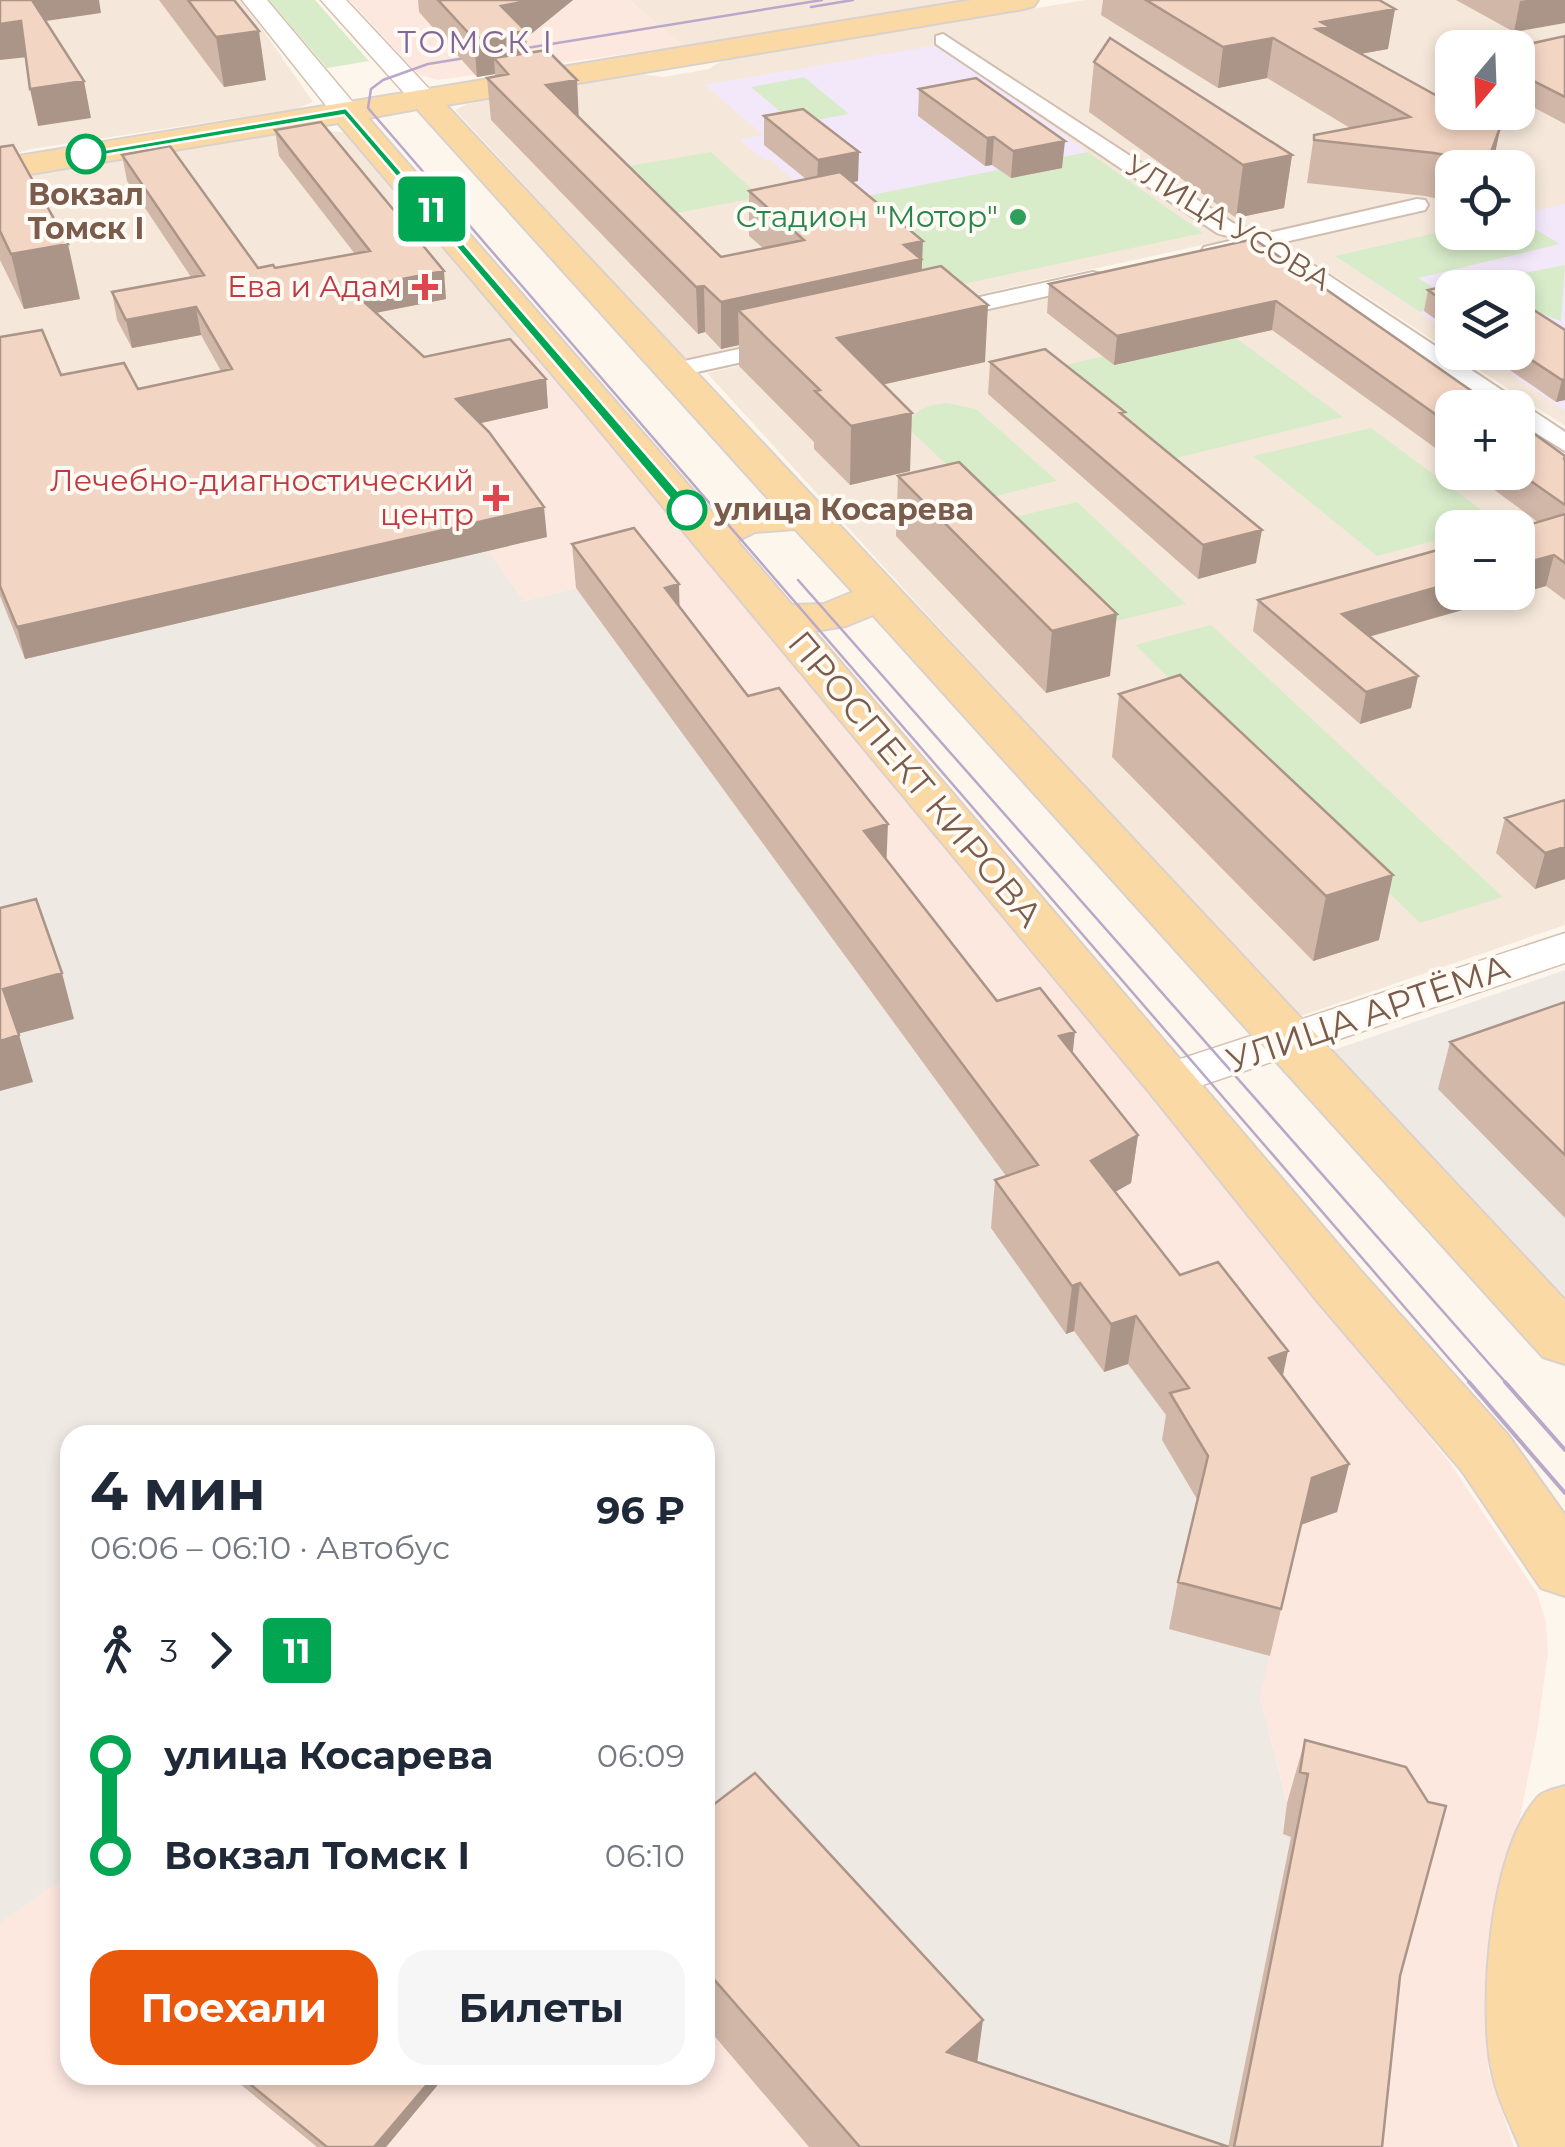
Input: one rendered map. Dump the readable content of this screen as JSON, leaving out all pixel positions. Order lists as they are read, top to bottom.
{
  "streets": {
    "main road": ["ПРОСПЕКТ КИРОВА", "УЛИЦА АРТЁМА"],
    "street": ["УЛИЦА УСОВА"]
  },
  "crossings": [
    ["ПРОСПЕКТ КИРОВА", "УЛИЦА АРТЁМА"]
  ],
  "districts": ["ТОМСК I"],
  "places": {
    "other": ["Вокзал Томск I", "Стадион \"Мотор\"", "улица Косарева"],
    "health": ["Ева и Адам", "Лечебно-диагностический центр"]
  },
  "lines": ["bus line 11"],
  "north": "bottom",
  "page": {
    "on_map": "11",
    "map_buttons": ["+", "−"],
    "heading": ["4 мин", "06:06 – 06:10 · Автобус", "96 ₽"],
    "legs": ["3", "11"],
    "list": [
      {
        "name": "улица Косарева",
        "value": "06:09"
      },
      {
        "name": "Вокзал Томск I",
        "value": "06:10"
      }
    ],
    "buttons": ["Поехали", "Билеты"]
  }
}
